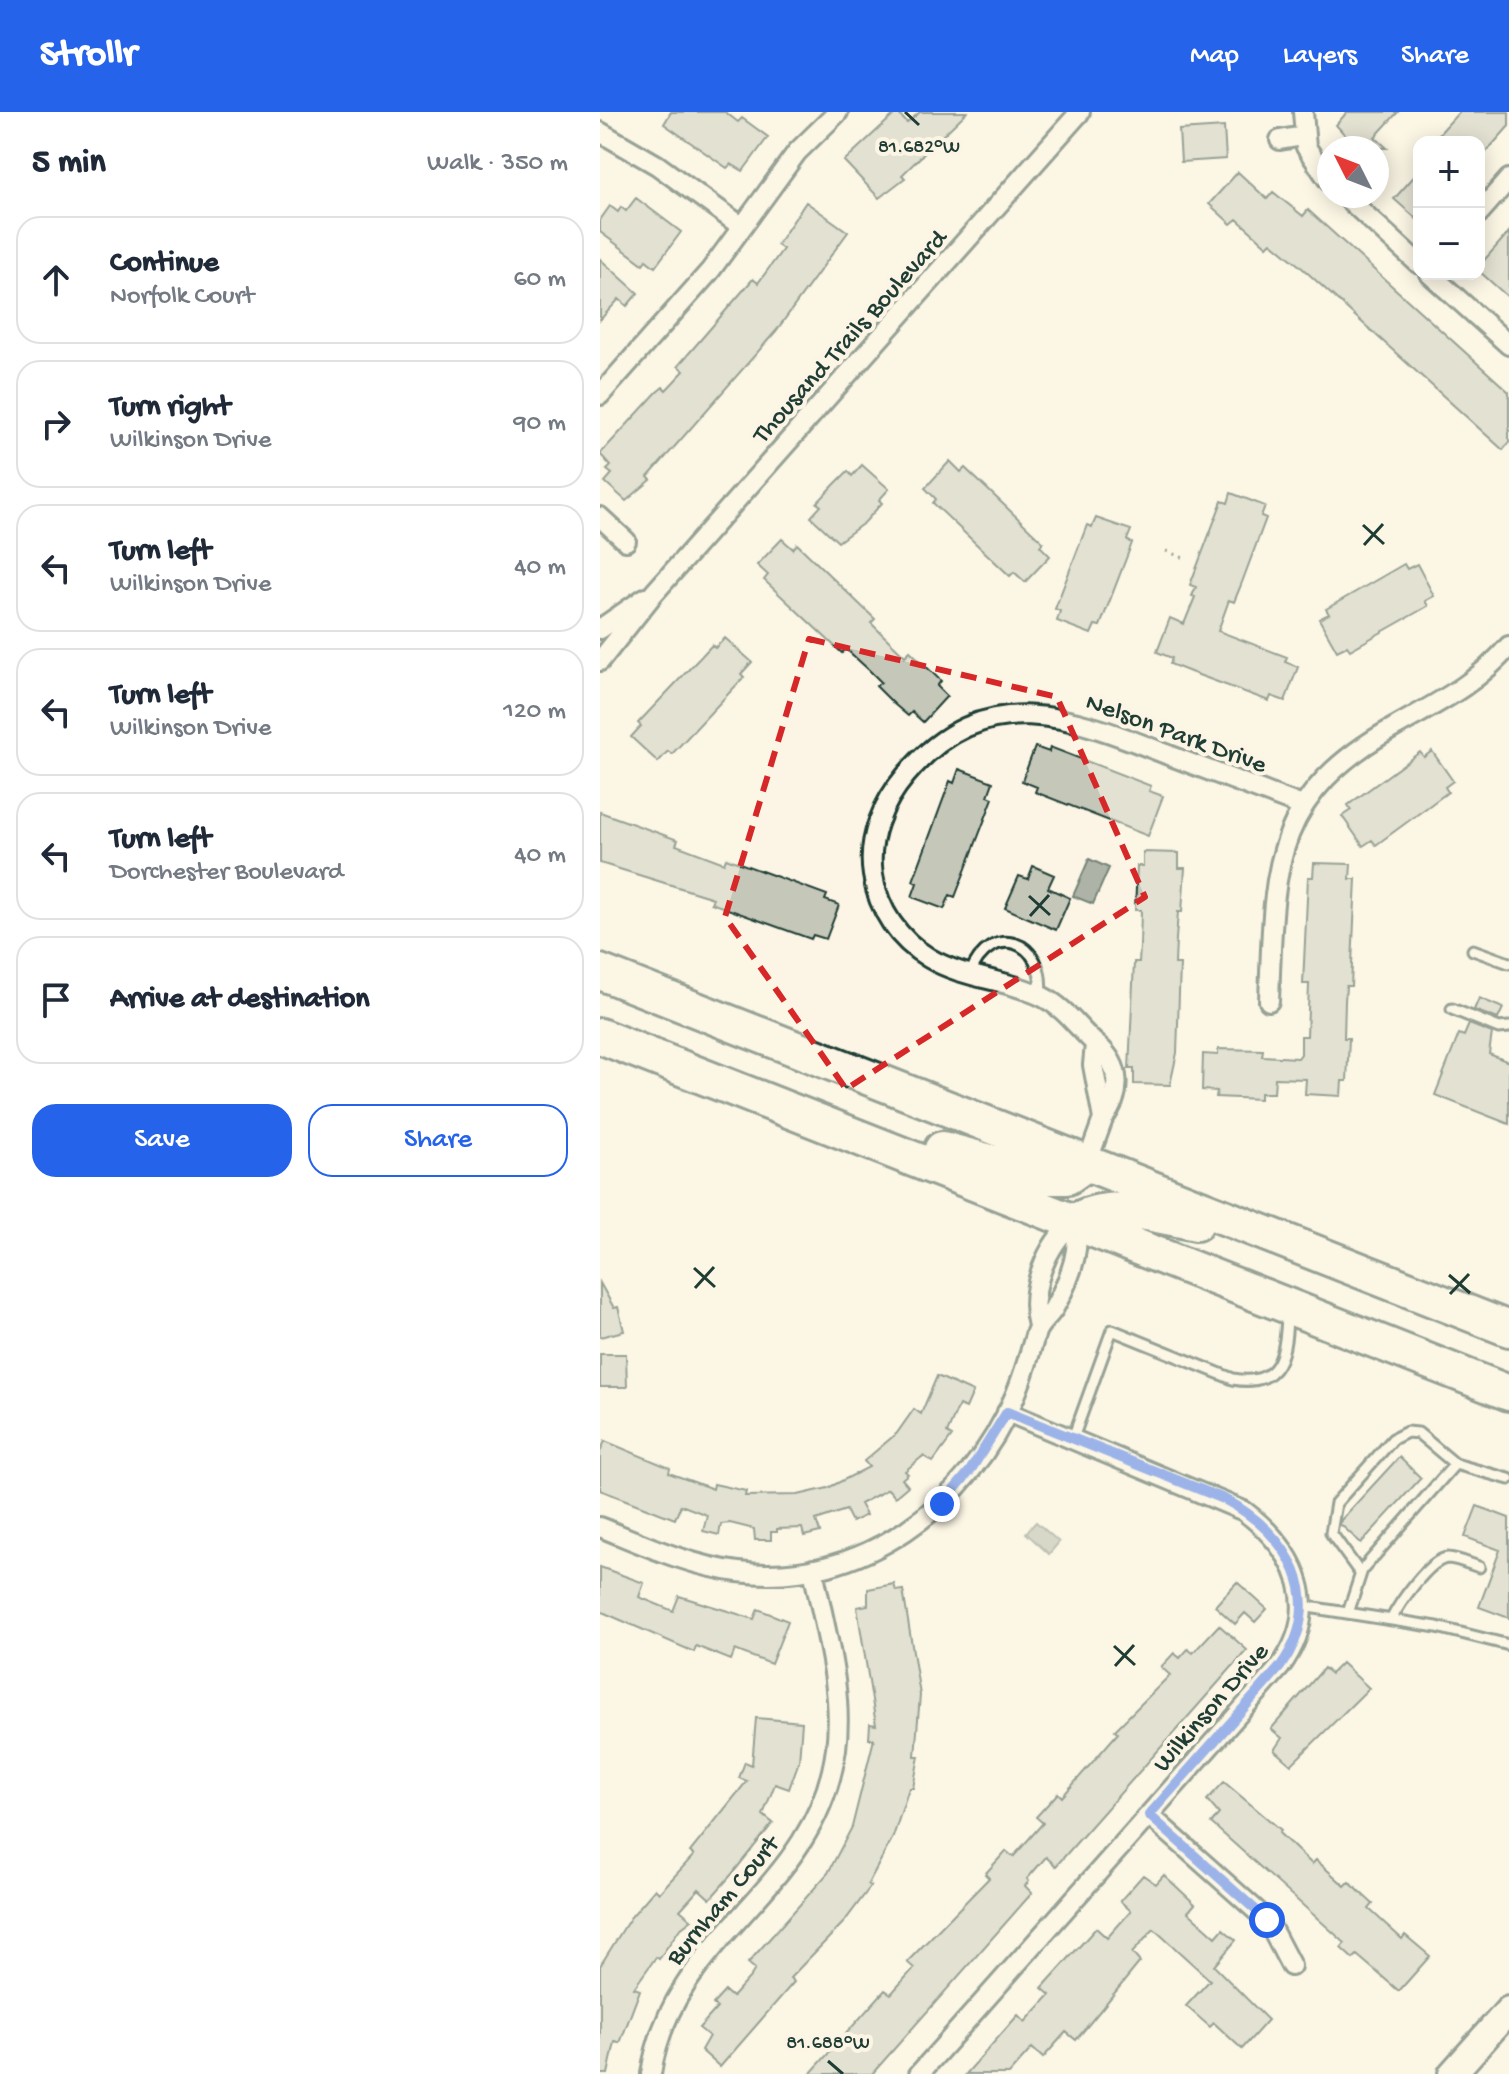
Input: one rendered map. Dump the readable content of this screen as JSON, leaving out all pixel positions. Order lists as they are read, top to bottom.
{
  "streets": {
    "street": [
      "Thousand Trails Boulevard",
      "Nelson Park Drive",
      "Wilkinson Drive",
      "Burnham Court"
    ]
  },
  "north": "top left",
  "page": {
    "header": "Strollr",
    "nav": ["Map", "Layers", "Share"],
    "heading": ["5 min", "Walk · 350 m"],
    "map_buttons": ["+", "−"],
    "list": [
      ["Continue", "Norfolk Court", "60 m"],
      ["Turn right", "Wilkinson Drive", "90 m"],
      ["Turn left", "Wilkinson Drive", "40 m"],
      ["Turn left", "Wilkinson Drive", "120 m"],
      ["Turn left", "Dorchester Boulevard", "40 m"],
      "Arrive at destination"
    ],
    "buttons": ["Save", "Share"]
  },
  "coordinates": ["81.682°W", "81.688°W"]
}
